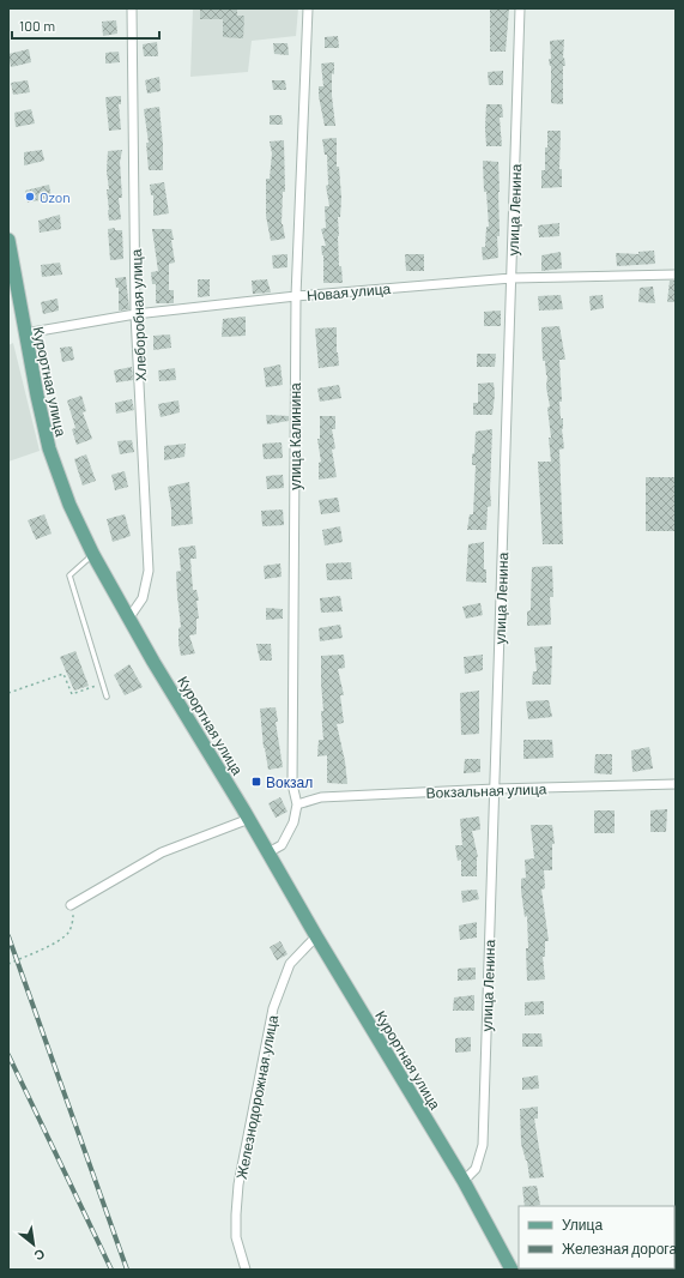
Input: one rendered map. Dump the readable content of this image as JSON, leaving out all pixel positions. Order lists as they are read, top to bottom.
{
  "streets": {
    "main road": ["Курортная улица"],
    "street": [
      "улица Ленина",
      "Новая улица",
      "Хлеборобная улица",
      "улица Калинина",
      "Вокзальная улица",
      "Железнодорожная улица"
    ]
  },
  "crossings": [
    ["улица Ленина", "Новая улица"],
    ["улица Ленина", "Курортная улица"],
    ["улица Ленина", "Вокзальная улица"],
    ["Новая улица", "Хлеборобная улица"],
    ["Новая улица", "Курортная улица"],
    ["Новая улица", "улица Калинина"],
    ["Хлеборобная улица", "Курортная улица"],
    ["Курортная улица", "улица Калинина"],
    ["Курортная улица", "Железнодорожная улица"],
    ["улица Калинина", "Вокзальная улица"]
  ],
  "places": {
    "other": ["Ozon"],
    "transit": ["Вокзал"]
  },
  "legend": ["Улица", "Железная дорога"],
  "scale_bar": "100 m",
  "north": "bottom right"
}
